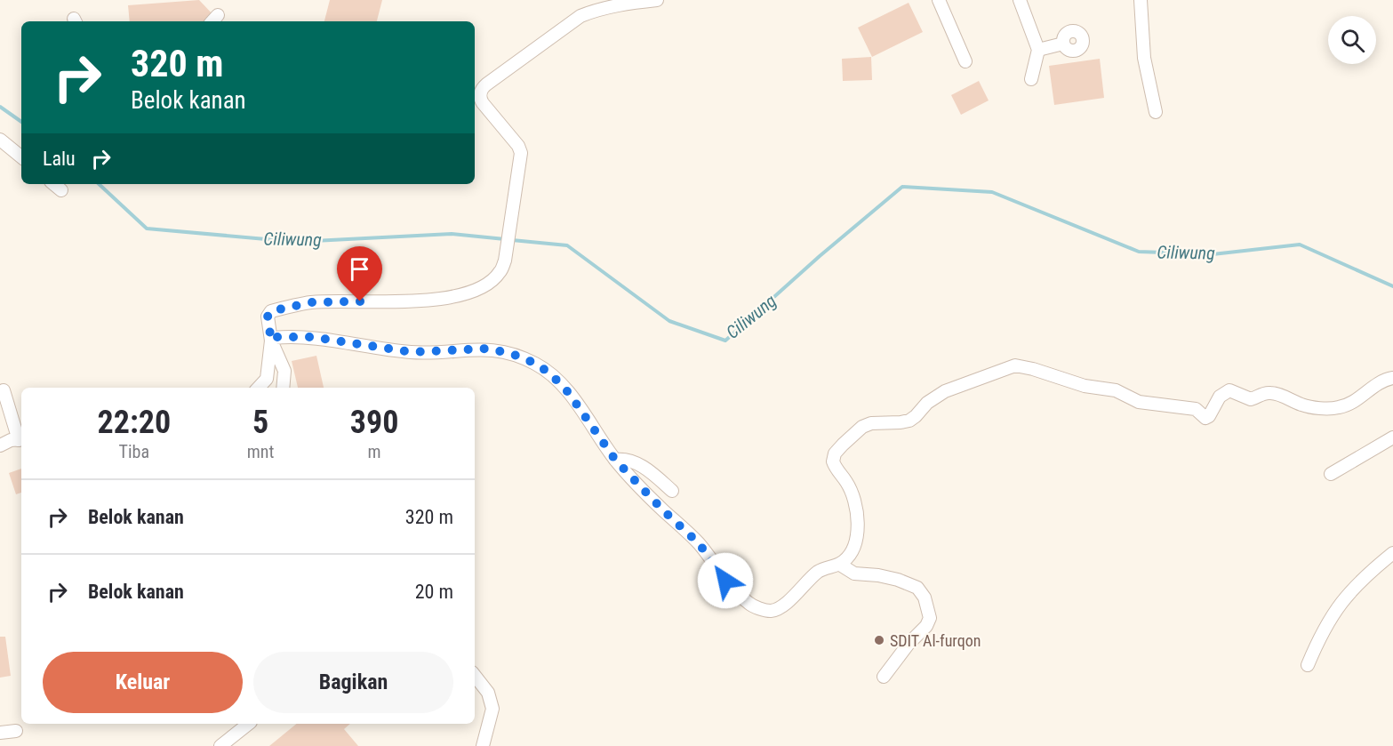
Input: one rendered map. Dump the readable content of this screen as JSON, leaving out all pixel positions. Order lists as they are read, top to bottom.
{
  "water": ["Ciliwung"],
  "places": ["SDIT Al-furqon"],
  "page": {
    "turn": ["320 m", "Belok kanan"],
    "then": "Lalu",
    "eta": [
      "22:20",
      "Tiba",
      "5",
      "mnt",
      "390",
      "m"
    ],
    "list": [
      {
        "name": "Belok kanan",
        "value": "320 m"
      },
      {
        "name": "Belok kanan",
        "value": "20 m"
      }
    ],
    "buttons": ["Keluar", "Bagikan"]
  }
}
